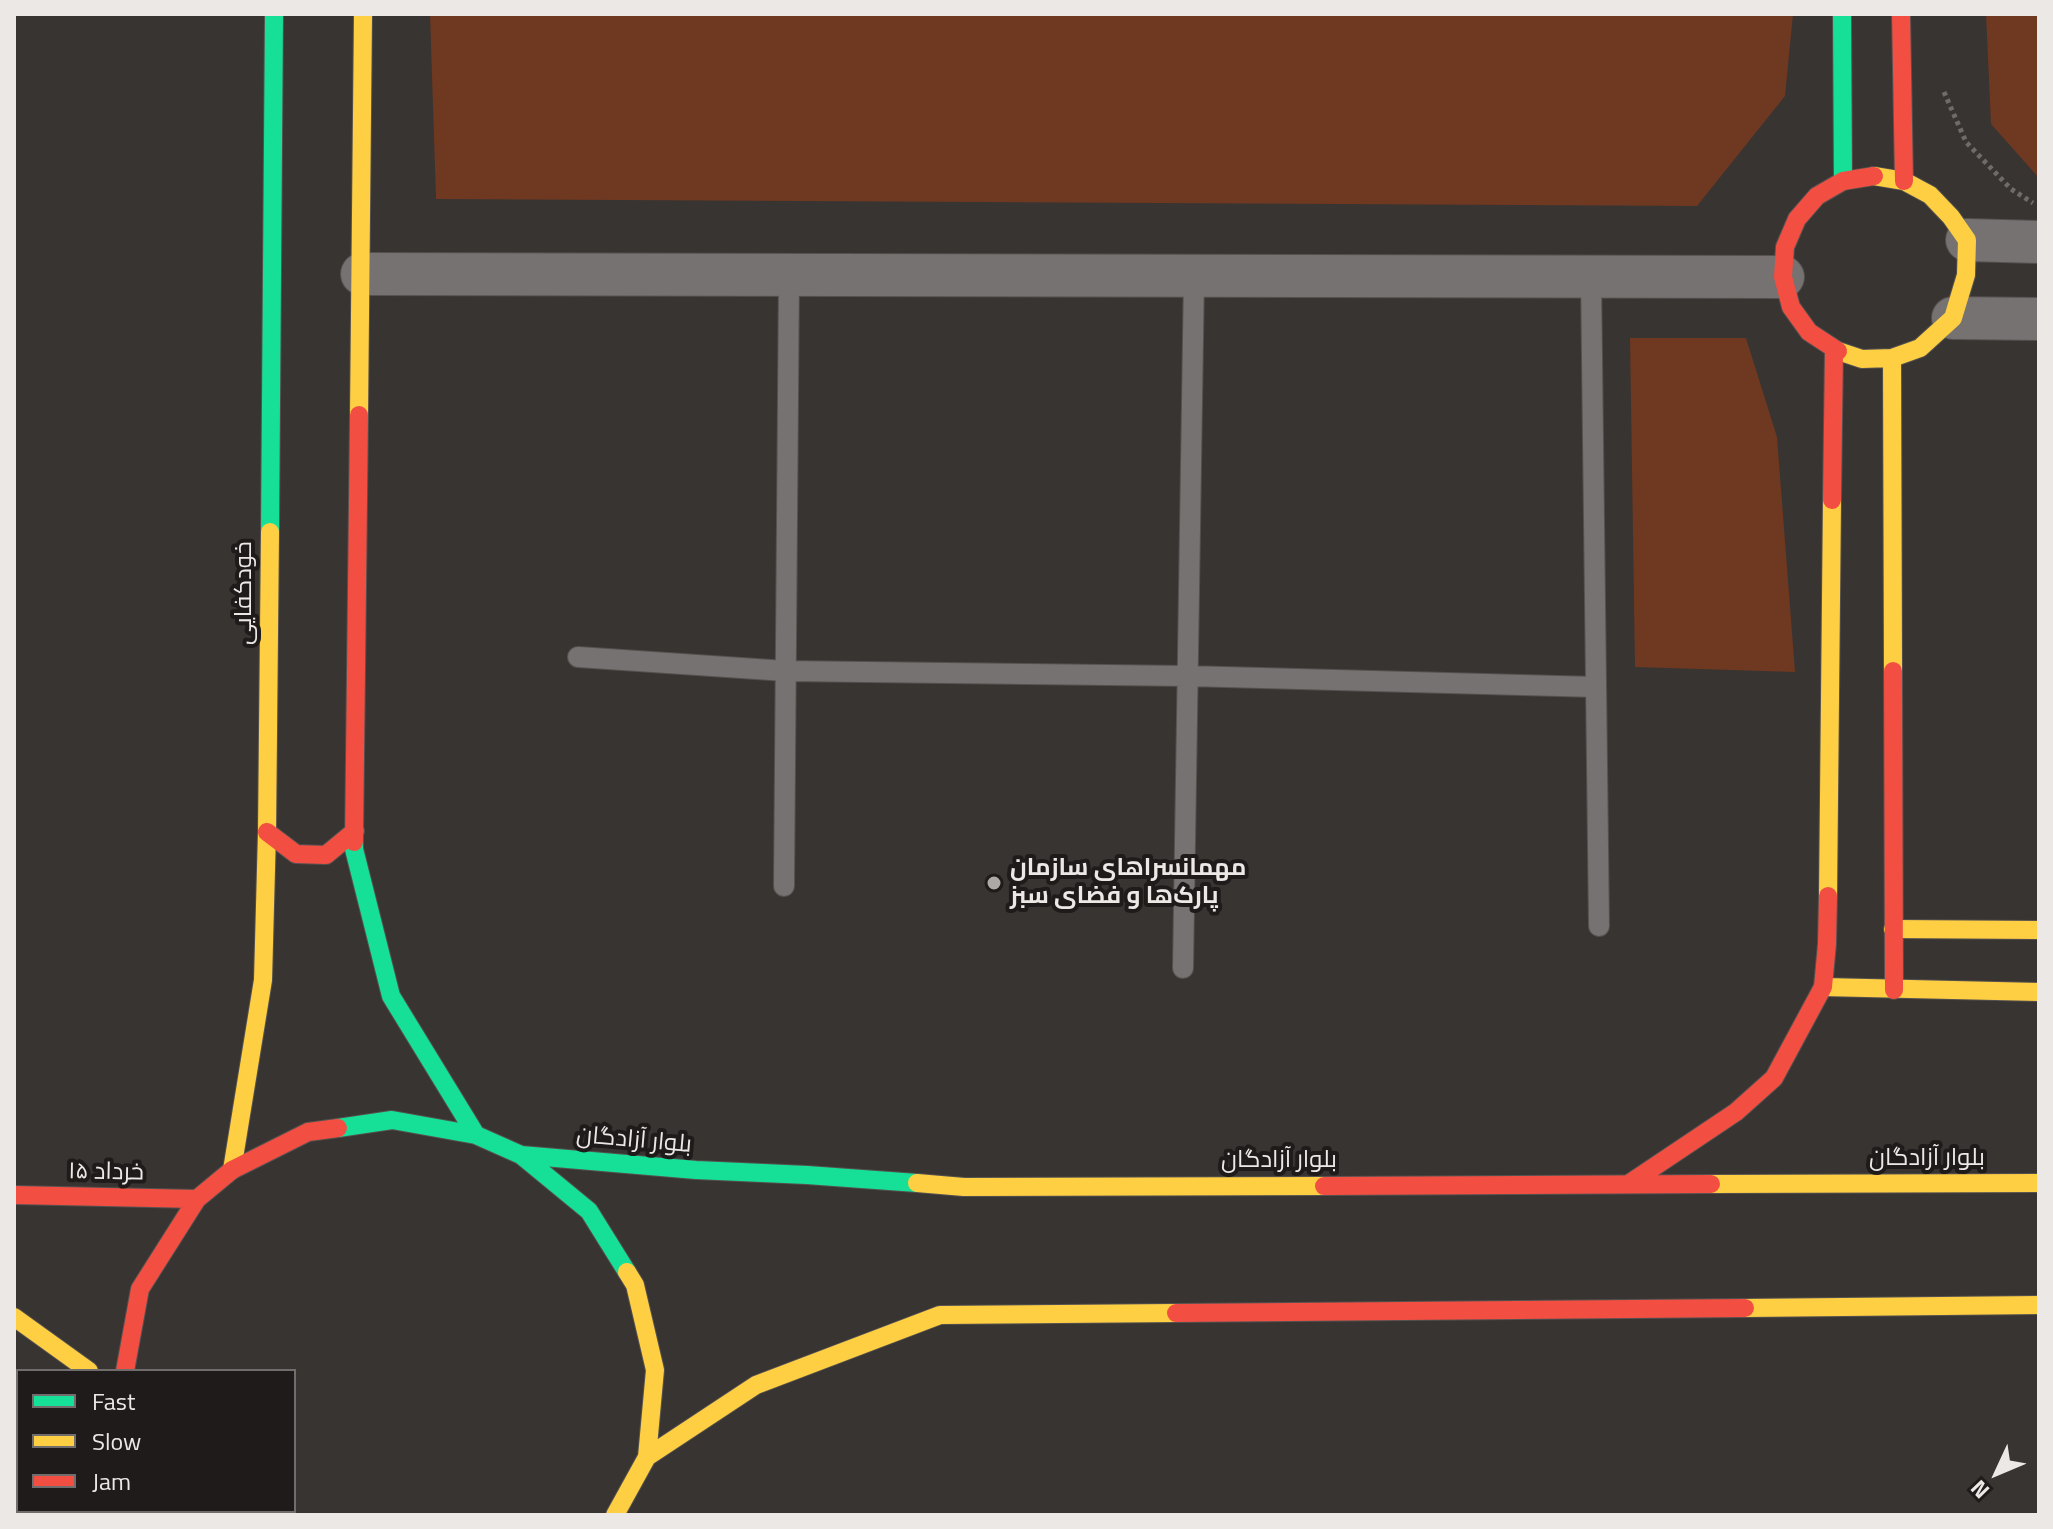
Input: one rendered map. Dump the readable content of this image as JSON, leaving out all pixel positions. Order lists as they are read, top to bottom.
{
  "streets": {
    "main road": ["خودکفایی", "بلوار آزادگان", "۱۵ خرداد"]
  },
  "places": ["مهمانسراهای سازمان پارک‌ها و فضای سبز"],
  "legend": ["Fast", "Slow", "Jam"],
  "north": "bottom left"
}
